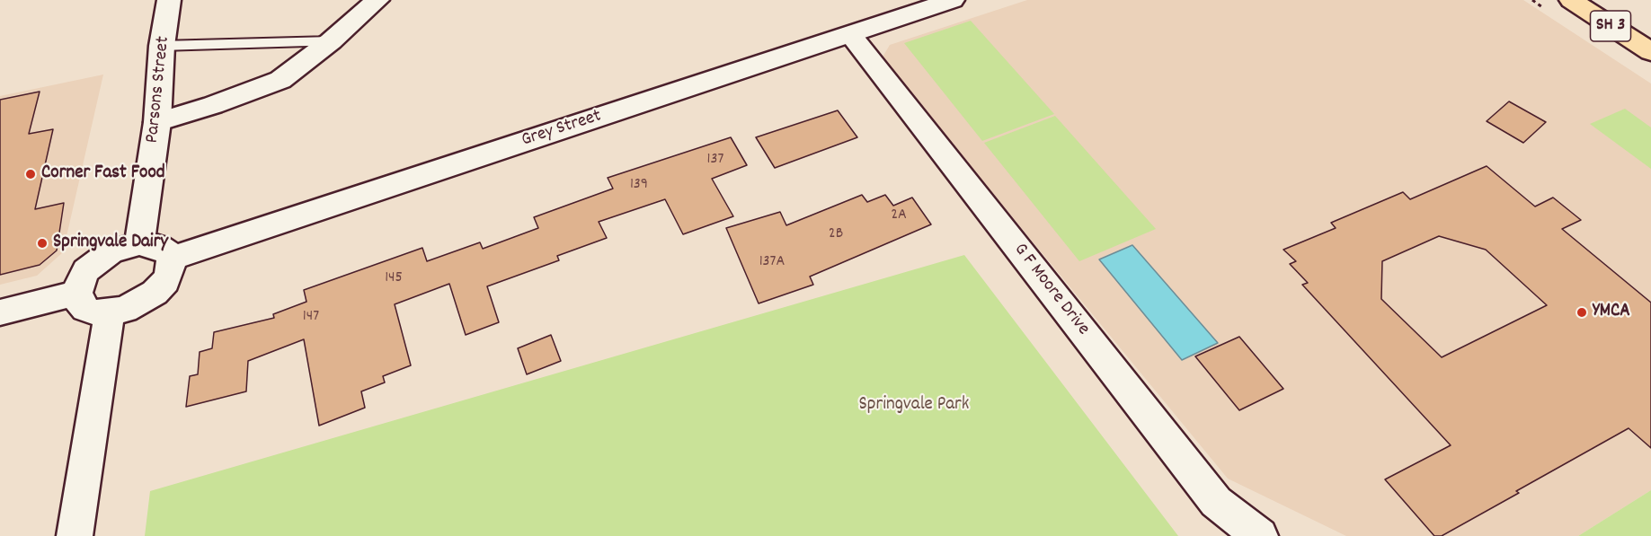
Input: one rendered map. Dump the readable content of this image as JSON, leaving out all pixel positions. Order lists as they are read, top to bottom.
{
  "streets": {
    "highway": ["SH 3"],
    "street": ["Parsons Street", "Grey Street", "G F Moore Drive"]
  },
  "crossings": [
    ["Parsons Street", "Grey Street"],
    ["Grey Street", "G F Moore Drive"]
  ],
  "parks": ["Springvale Park"],
  "places": ["Corner Fast Food", "Springvale Dairy", "YMCA"],
  "house_numbers": [
    "137",
    "139",
    "2A",
    "2B",
    "137A",
    "145",
    "147"
  ]
}
